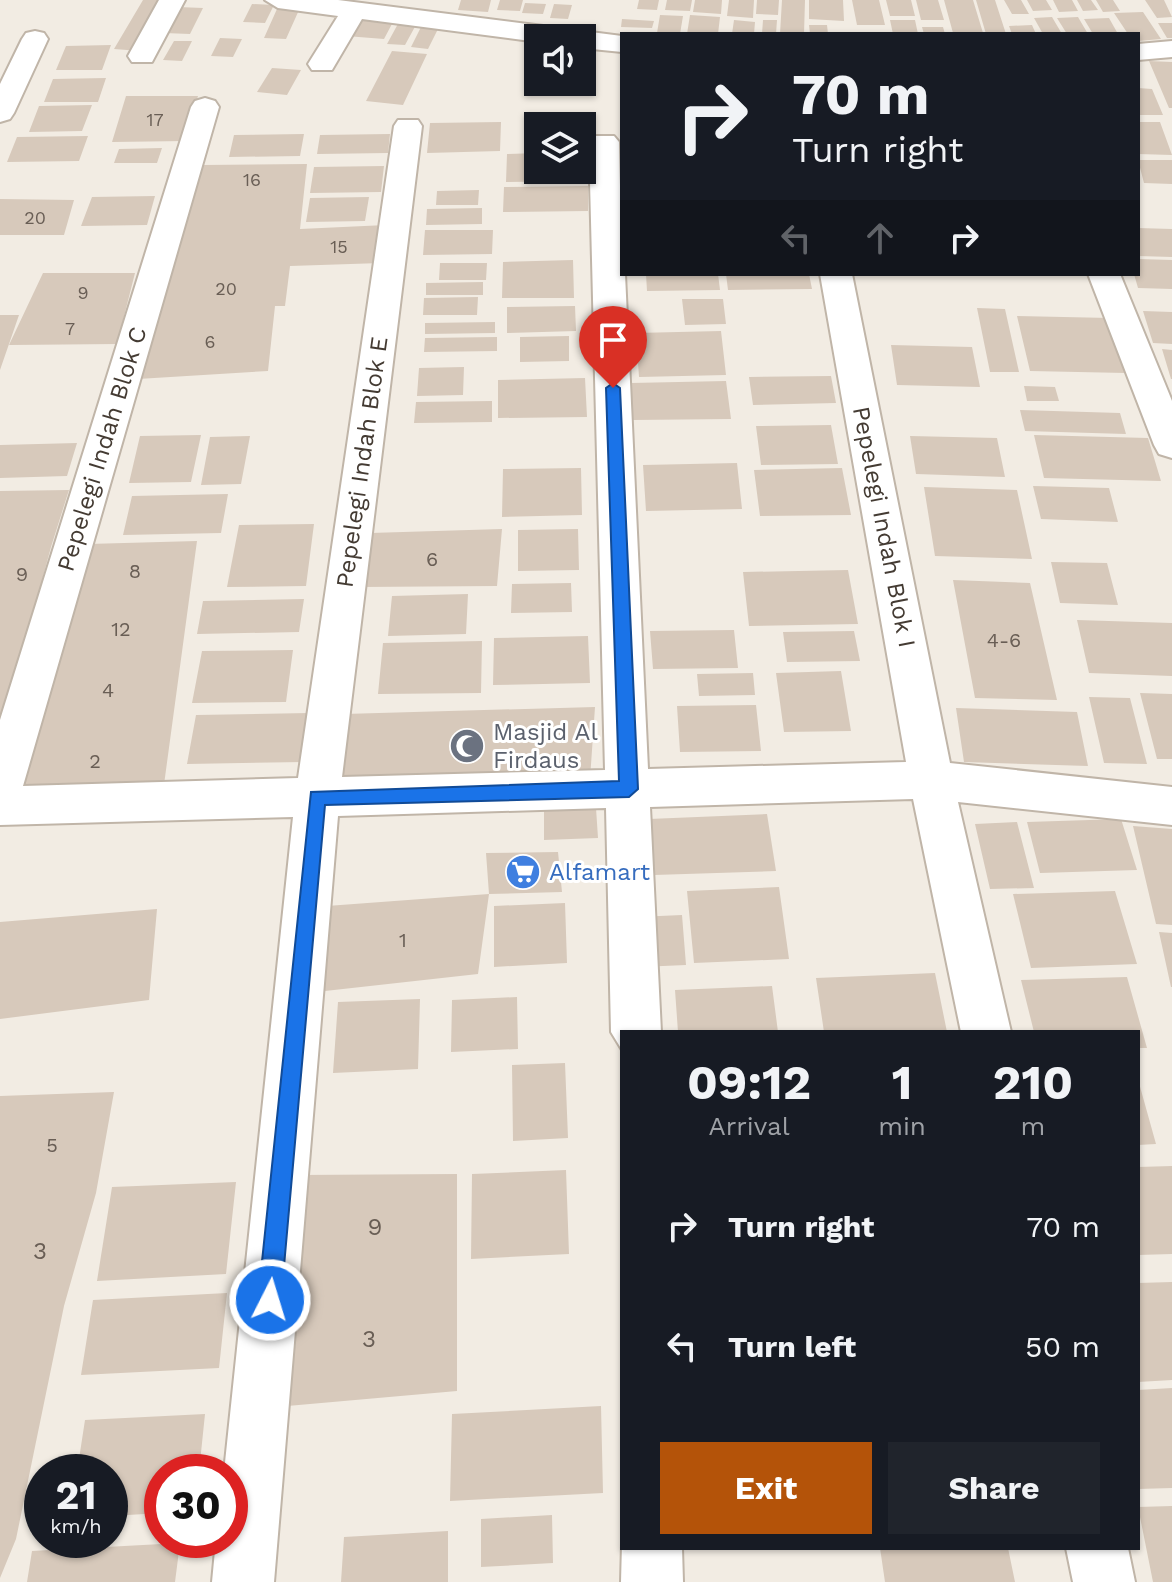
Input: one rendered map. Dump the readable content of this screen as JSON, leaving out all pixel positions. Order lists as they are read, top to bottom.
{
  "streets": {
    "street": ["Pepelegi Indah Blok C", "Pepelegi Indah Blok E", "Pepelegi Indah Blok I"]
  },
  "places": {
    "mosque": ["Masjid Al Firdaus"],
    "supermarket": ["Alfamart"]
  },
  "house_numbers": [
    "17",
    "16",
    "20",
    "15",
    "20",
    "9",
    "7",
    "6",
    "6",
    "8",
    "9",
    "12",
    "4-6",
    "4",
    "2",
    "1",
    "5",
    "9",
    "3",
    "3"
  ],
  "page": {
    "turn": ["70 m", "Turn right"],
    "eta": [
      "09:12",
      "Arrival",
      "1",
      "min",
      "210",
      "m"
    ],
    "list": [
      {
        "name": "Turn right",
        "value": "70 m"
      },
      {
        "name": "Turn left",
        "value": "50 m"
      }
    ],
    "buttons": ["Exit", "Share"],
    "speed": "21 km/h",
    "limit": "30"
  }
}
